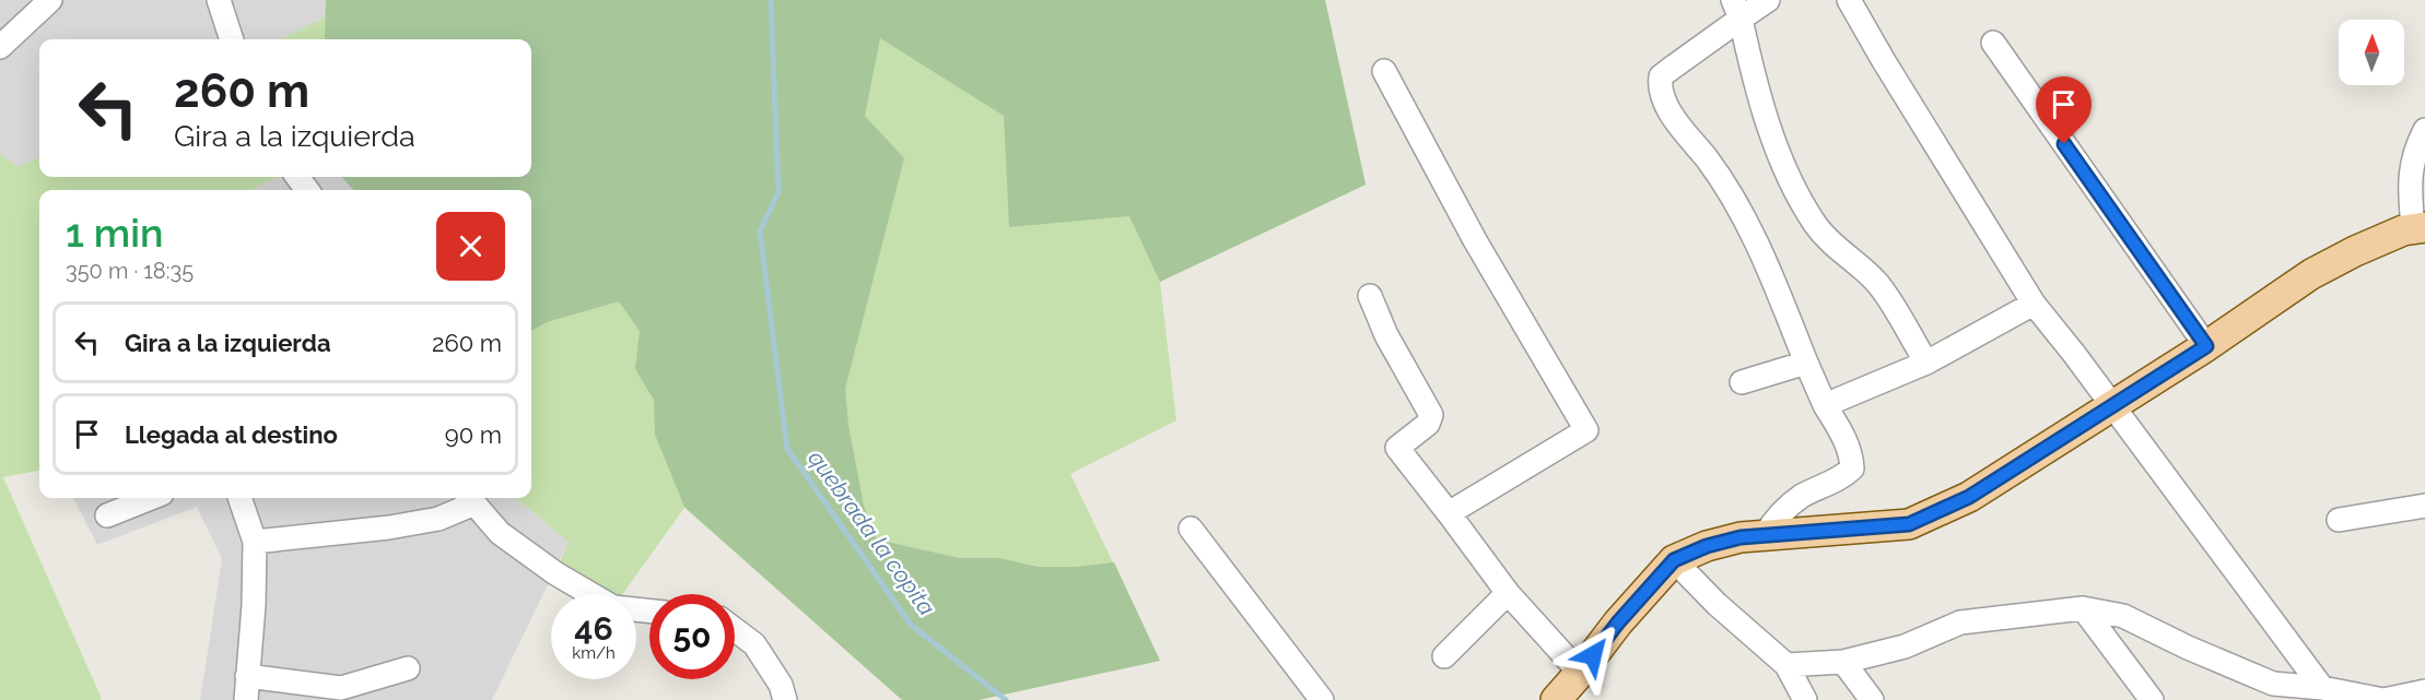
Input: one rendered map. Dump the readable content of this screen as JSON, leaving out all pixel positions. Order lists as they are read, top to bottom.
{
  "water": ["quebrada la copita"],
  "north": "top",
  "page": {
    "turn": ["260 m", "Gira a la izquierda"],
    "heading": ["1 min", "350 m · 18:35"],
    "list": [
      {
        "name": "Gira a la izquierda",
        "value": "260 m"
      },
      {
        "name": "Llegada al destino",
        "value": "90 m"
      }
    ],
    "speed": "46 km/h",
    "limit": "50"
  }
}
